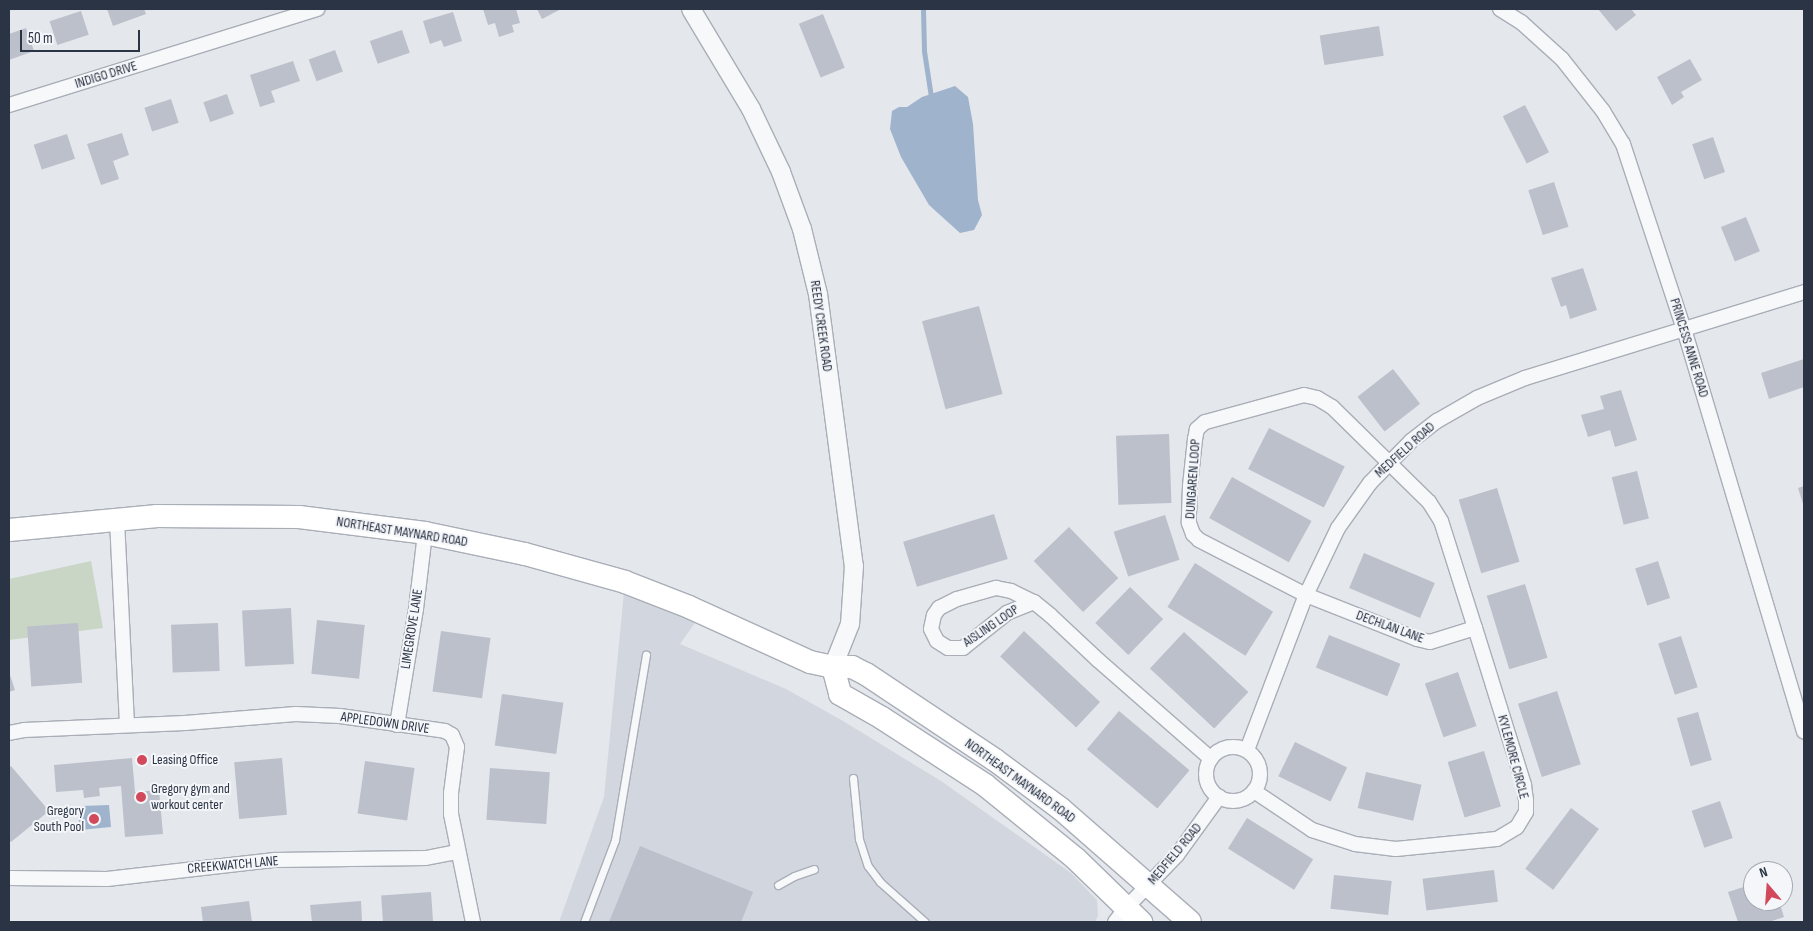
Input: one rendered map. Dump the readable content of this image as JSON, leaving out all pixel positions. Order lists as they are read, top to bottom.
{
  "streets": {
    "main road": ["NORTHEAST MAYNARD ROAD"],
    "street": [
      "INDIGO DRIVE",
      "REEDY CREEK ROAD",
      "PRINCESS ANNE ROAD",
      "MEDFIELD ROAD",
      "DUNGAREN LOOP",
      "AISLING LOOP",
      "DECHLAN LANE",
      "LIMEGROVE LANE",
      "APPLEDOWN DRIVE",
      "KYLEMORE CIRCLE",
      "CREEKWATCH LANE"
    ]
  },
  "crossings": [
    ["REEDY CREEK ROAD", "NORTHEAST MAYNARD ROAD"],
    ["PRINCESS ANNE ROAD", "MEDFIELD ROAD"],
    ["MEDFIELD ROAD", "DUNGAREN LOOP"],
    ["MEDFIELD ROAD", "NORTHEAST MAYNARD ROAD"],
    ["MEDFIELD ROAD", "AISLING LOOP"],
    ["MEDFIELD ROAD", "DECHLAN LANE"],
    ["MEDFIELD ROAD", "KYLEMORE CIRCLE"],
    ["DUNGAREN LOOP", "DECHLAN LANE"],
    ["DUNGAREN LOOP", "KYLEMORE CIRCLE"],
    ["NORTHEAST MAYNARD ROAD", "LIMEGROVE LANE"],
    ["AISLING LOOP", "KYLEMORE CIRCLE"],
    ["DECHLAN LANE", "KYLEMORE CIRCLE"],
    ["LIMEGROVE LANE", "APPLEDOWN DRIVE"],
    ["APPLEDOWN DRIVE", "CREEKWATCH LANE"]
  ],
  "places": ["Leasing Office", "Gregory gym and workout center", "Gregory South Pool"],
  "scale_bar": "50 m",
  "north": "top"
}
